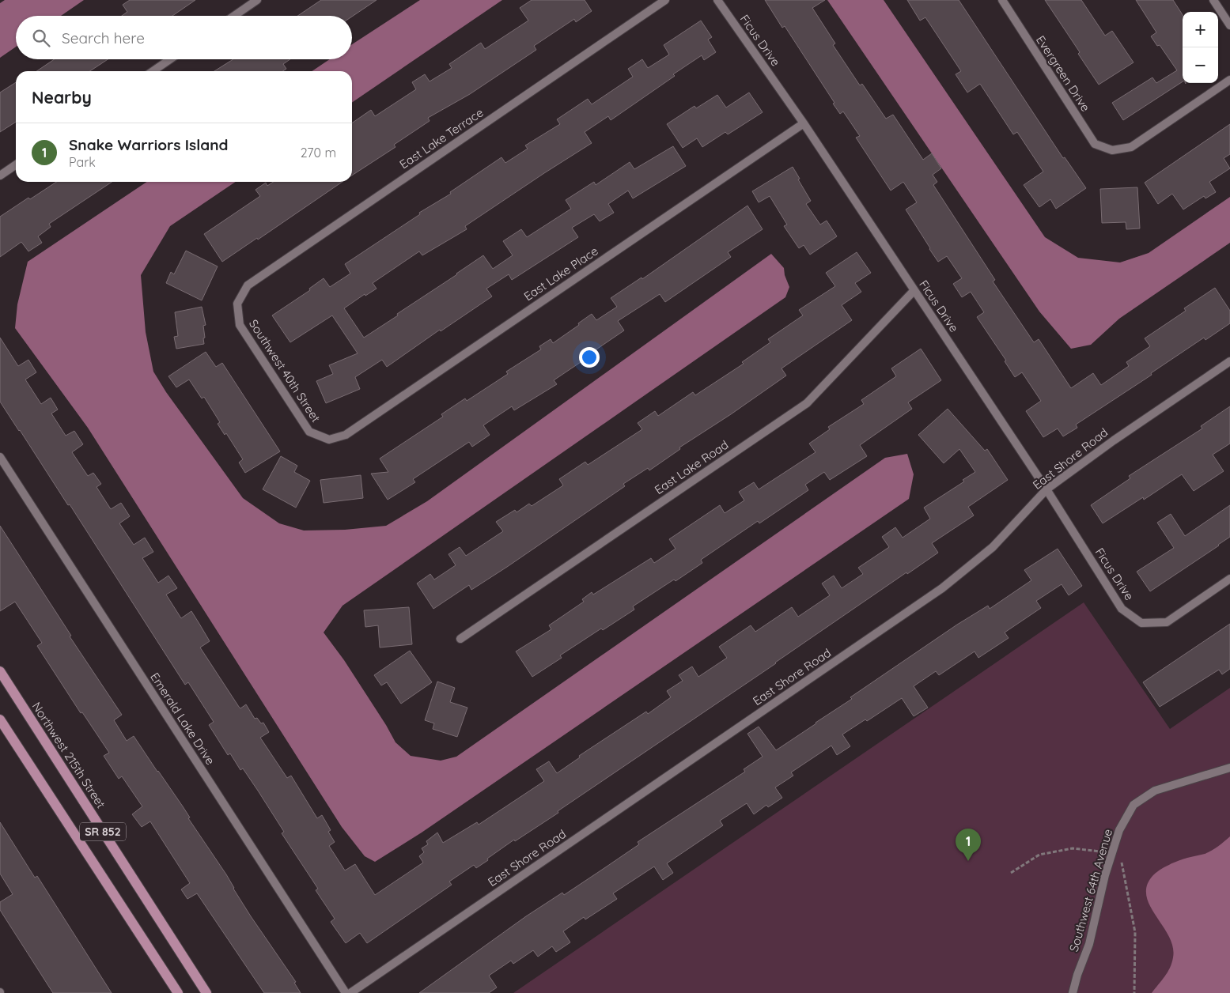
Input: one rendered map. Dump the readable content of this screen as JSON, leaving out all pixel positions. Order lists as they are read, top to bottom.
{
  "streets": {
    "main road": ["Northwest 215th Street", "SR 852"],
    "street": [
      "Ficus Drive",
      "Evergreen Drive",
      "East Lake Terrace",
      "East Lake Place",
      "Southwest 40th Street",
      "East Shore Road",
      "East Lake Road",
      "Emerald Lake Drive",
      "Southwest 64th Avenue"
    ]
  },
  "crossings": [
    ["Ficus Drive", "East Lake Place"],
    ["Ficus Drive", "East Shore Road"],
    ["Ficus Drive", "East Lake Road"],
    ["East Lake Terrace", "Southwest 40th Street"],
    ["East Lake Place", "Southwest 40th Street"]
  ],
  "page": {
    "map_buttons": ["+", "−"],
    "search": "Search here",
    "heading": "Nearby",
    "list": [
      {
        "mark": "1",
        "name": "Snake Warriors Island",
        "note": "Park",
        "value": "270 m"
      }
    ],
    "pins": "1"
  }
}
